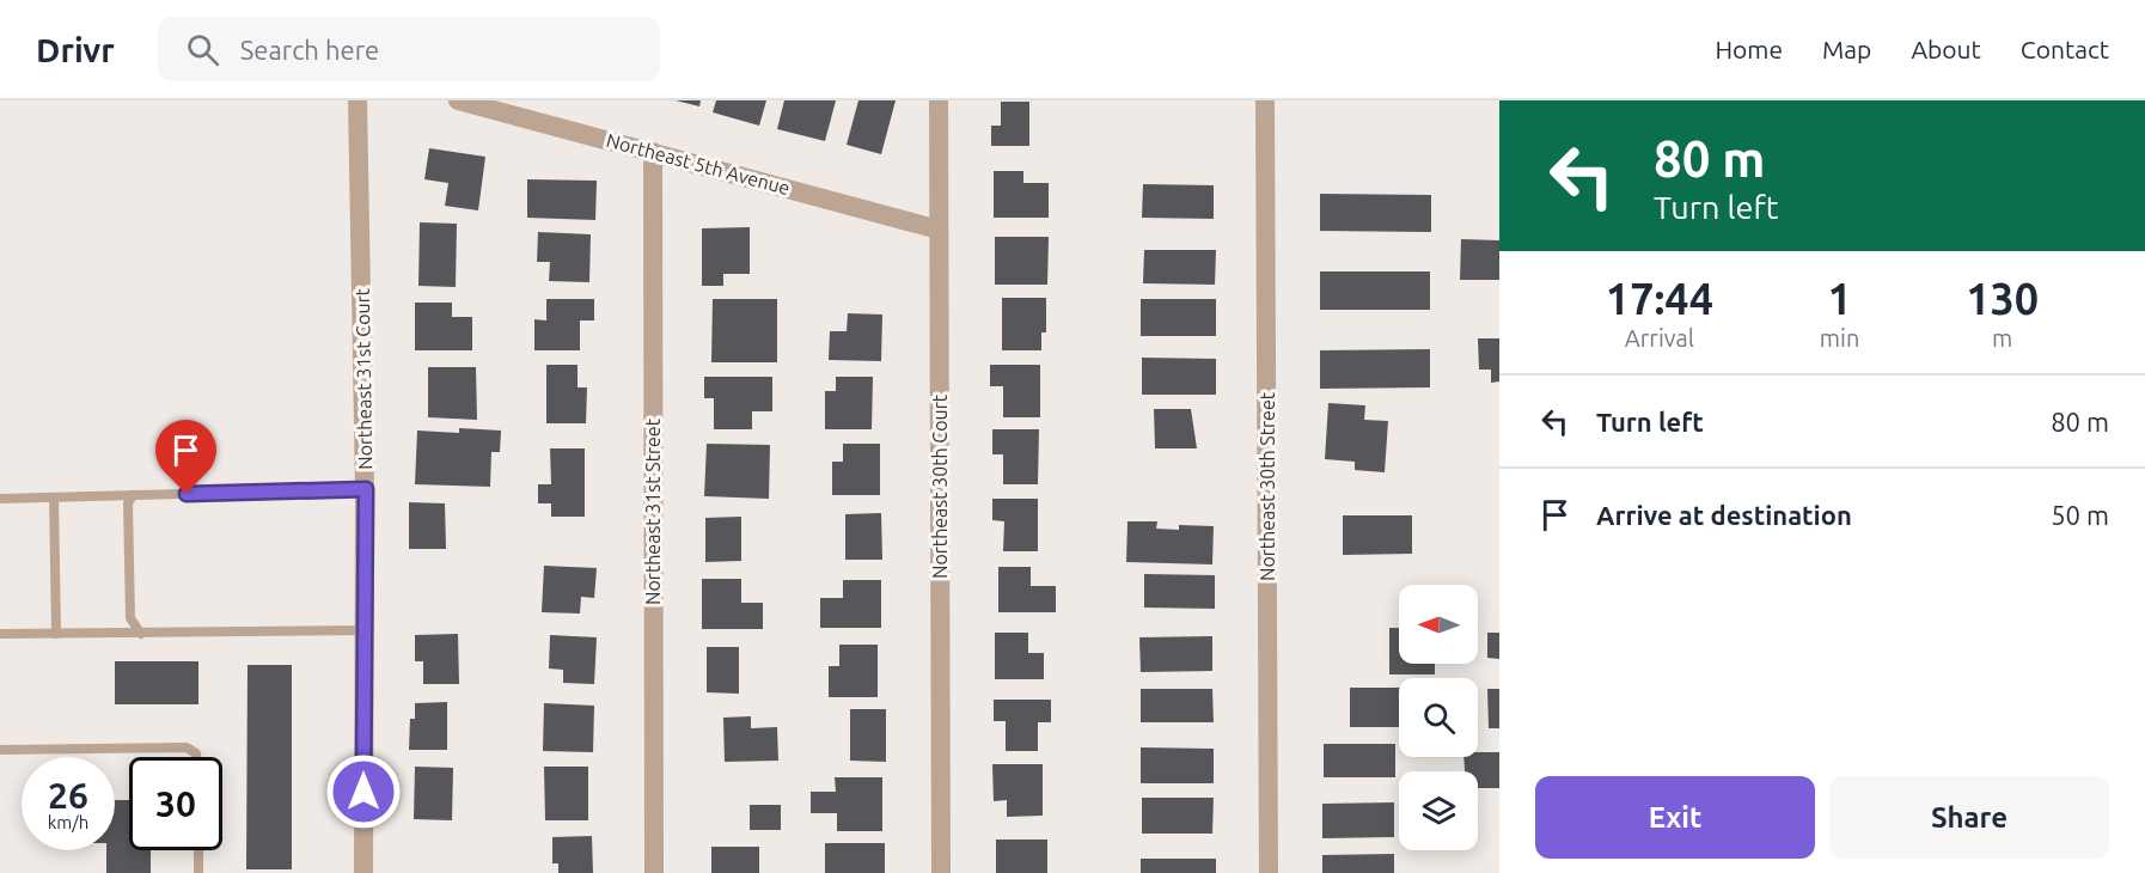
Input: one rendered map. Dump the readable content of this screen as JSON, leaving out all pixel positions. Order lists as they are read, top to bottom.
{
  "streets": {
    "street": [
      "Northeast 5th Avenue",
      "Northeast 31st Court",
      "Northeast 30th Court",
      "Northeast 30th Street",
      "Northeast 31st Street"
    ]
  },
  "crossings": [
    ["Northeast 5th Avenue", "Northeast 30th Court"],
    ["Northeast 5th Avenue", "Northeast 31st Street"]
  ],
  "north": "left",
  "page": {
    "header": "Drivr",
    "search": "Search here",
    "nav": [
      "Home",
      "Map",
      "About",
      "Contact"
    ],
    "turn": ["80 m", "Turn left"],
    "eta": [
      "17:44",
      "Arrival",
      "1",
      "min",
      "130",
      "m"
    ],
    "list": [
      {
        "name": "Turn left",
        "value": "80 m"
      },
      {
        "name": "Arrive at destination",
        "value": "50 m"
      }
    ],
    "speed": "26 km/h",
    "limit": "30",
    "buttons": ["Exit", "Share"]
  }
}
